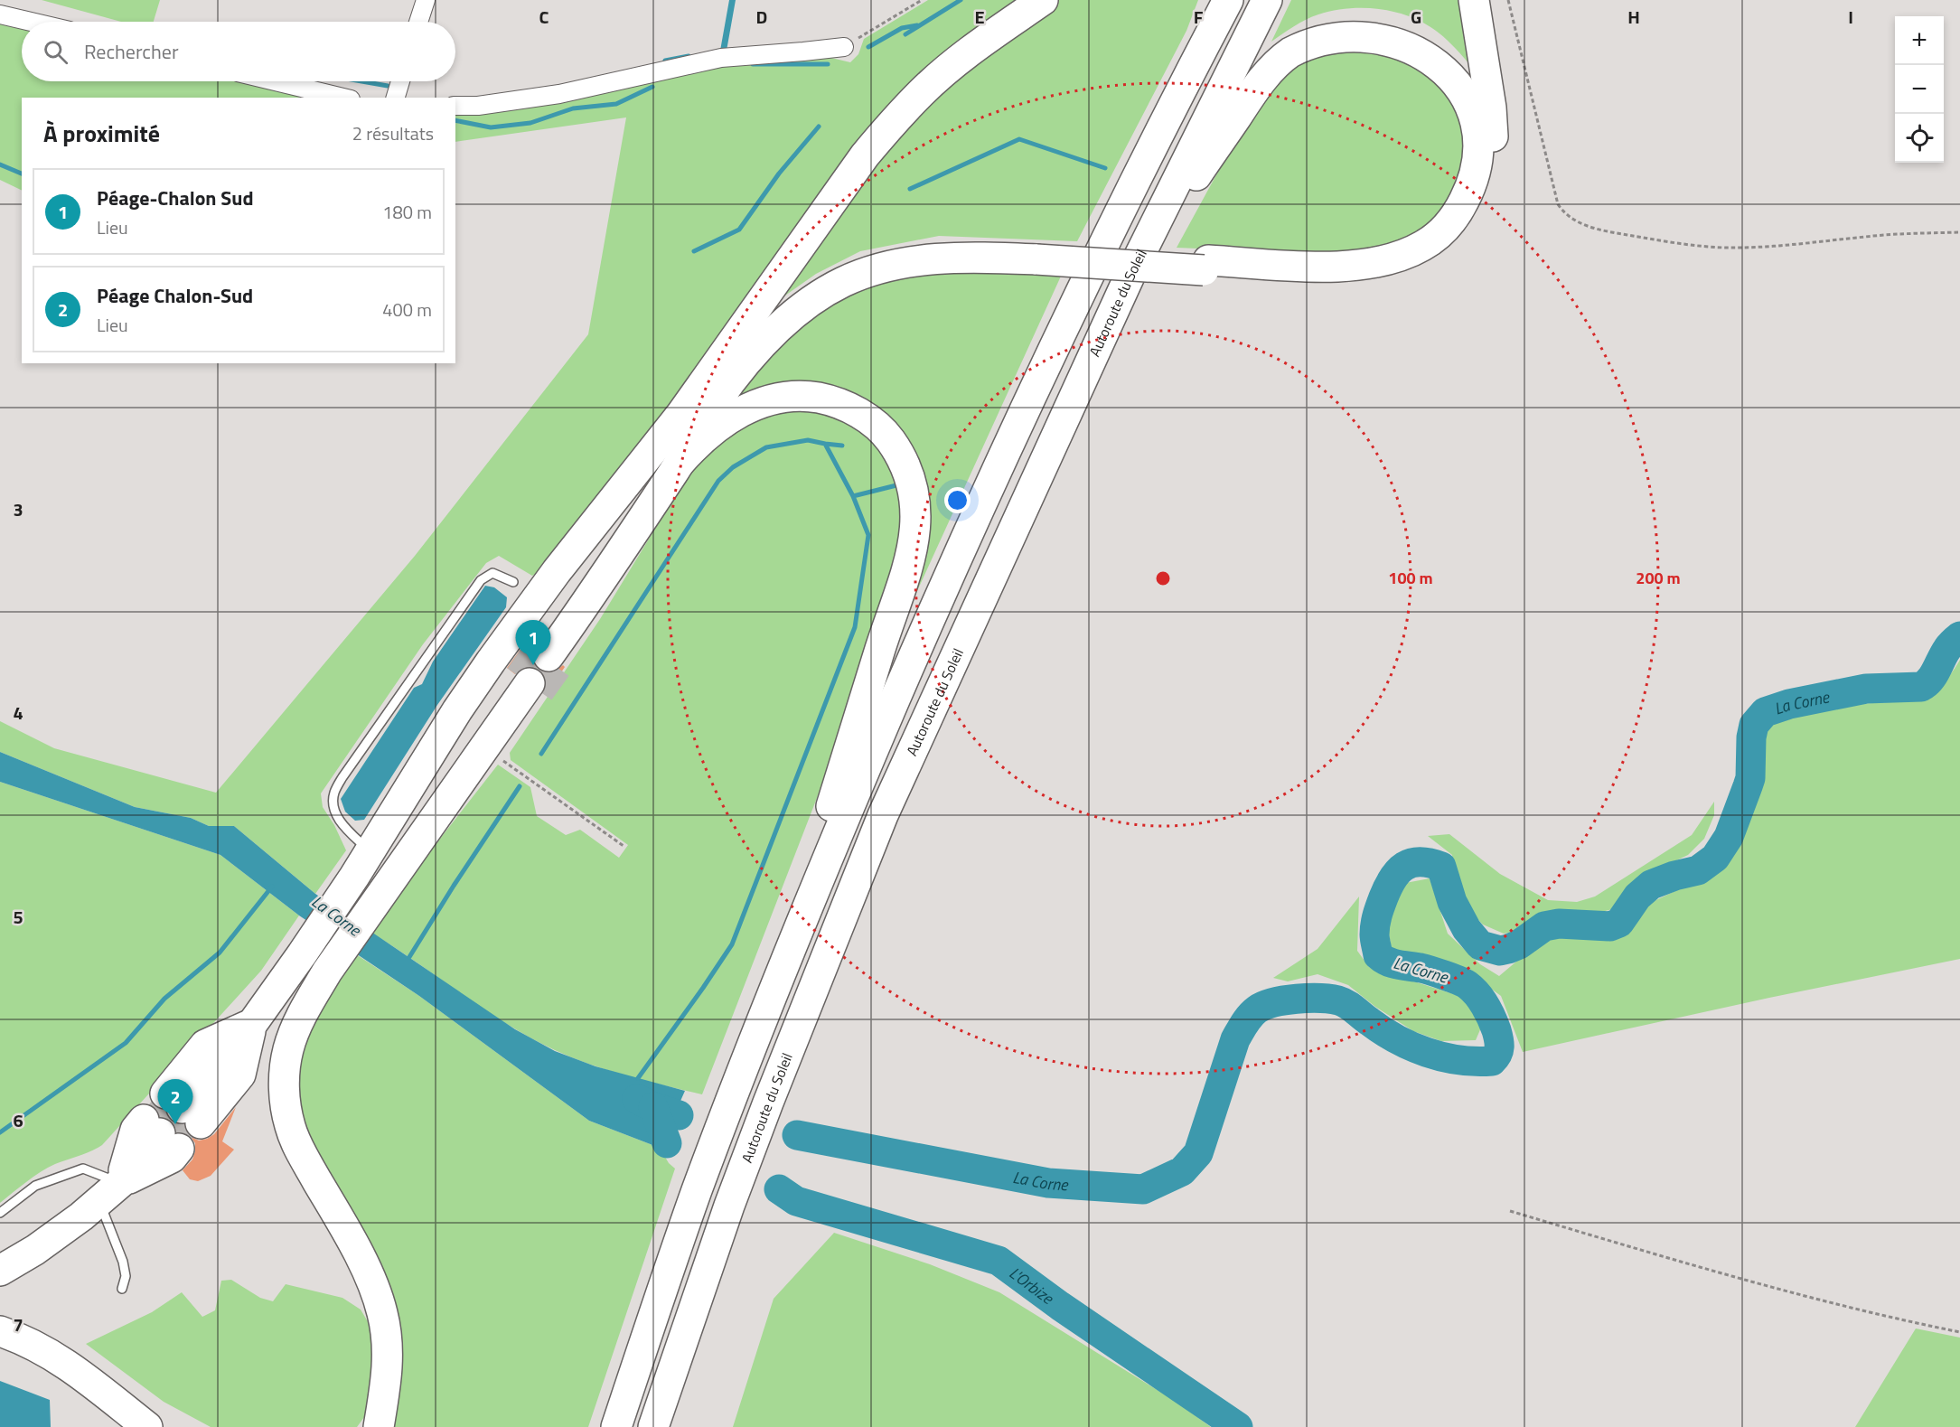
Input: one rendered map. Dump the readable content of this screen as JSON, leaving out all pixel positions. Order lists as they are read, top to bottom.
{
  "streets": {
    "highway": ["Autoroute du Soleil"]
  },
  "water": ["La Corne", "L'Orbize"],
  "page": {
    "map_buttons": ["+", "−"],
    "search": "Rechercher",
    "heading": ["À proximité", "2 résultats"],
    "list": [
      {
        "mark": "1",
        "name": "Péage-Chalon Sud",
        "note": "Lieu",
        "value": "180 m"
      },
      {
        "mark": "2",
        "name": "Péage Chalon-Sud",
        "note": "Lieu",
        "value": "400 m"
      }
    ],
    "pins": ["1", "2"]
  },
  "grid": {
    "columns": [
      "C",
      "D",
      "E",
      "F",
      "G",
      "H",
      "I"
    ],
    "rows": [
      "3",
      "4",
      "5",
      "6",
      "7"
    ]
  },
  "rings": ["100 m", "200 m"]
}
